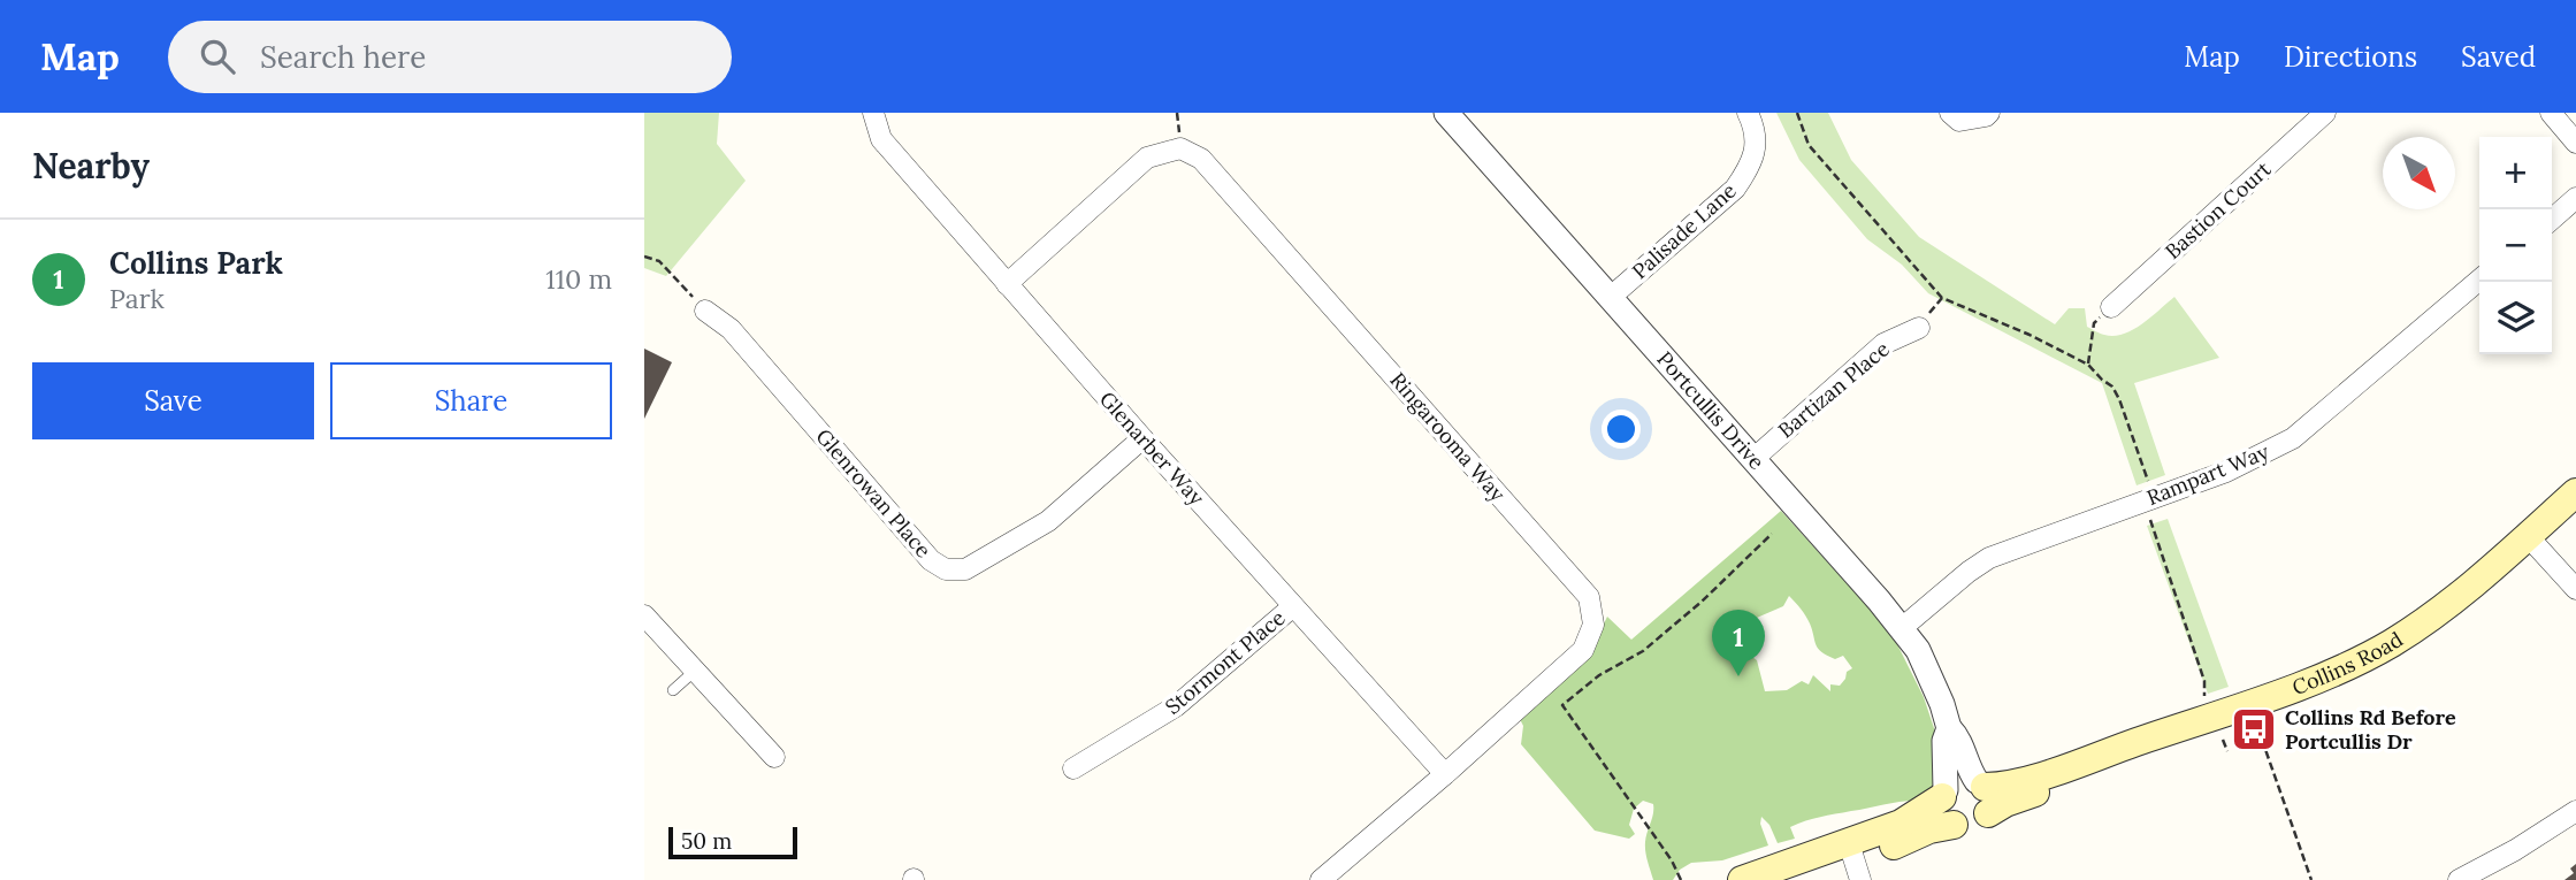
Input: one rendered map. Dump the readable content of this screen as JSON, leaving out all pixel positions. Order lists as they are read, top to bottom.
{
  "streets": {
    "main road": ["Collins Road"],
    "street": [
      "Bastion Court",
      "Palisade Lane",
      "Bartizan Place",
      "Portcullis Drive",
      "Ringarooma Way",
      "Glenarber Way",
      "Rampart Way",
      "Glenrowan Place",
      "Stormont Place"
    ]
  },
  "crossings": [
    ["Palisade Lane", "Portcullis Drive"],
    ["Bartizan Place", "Portcullis Drive"],
    ["Portcullis Drive", "Rampart Way"],
    ["Portcullis Drive", "Collins Road"],
    ["Ringarooma Way", "Glenarber Way"],
    ["Glenarber Way", "Glenrowan Place"],
    ["Glenarber Way", "Stormont Place"]
  ],
  "places": {
    "bus stop": ["Collins Rd Before Portcullis Dr"]
  },
  "scale_bar": "50 m",
  "north": "bottom right",
  "page": {
    "header": "Map",
    "search": "Search here",
    "nav": ["Map", "Directions", "Saved"],
    "heading": "Nearby",
    "map_buttons": ["+", "−"],
    "list": [
      {
        "mark": "1",
        "name": "Collins Park",
        "note": "Park",
        "value": "110 m"
      }
    ],
    "buttons": ["Save", "Share"],
    "pins": "1",
    "scale": "50 m"
  }
}
